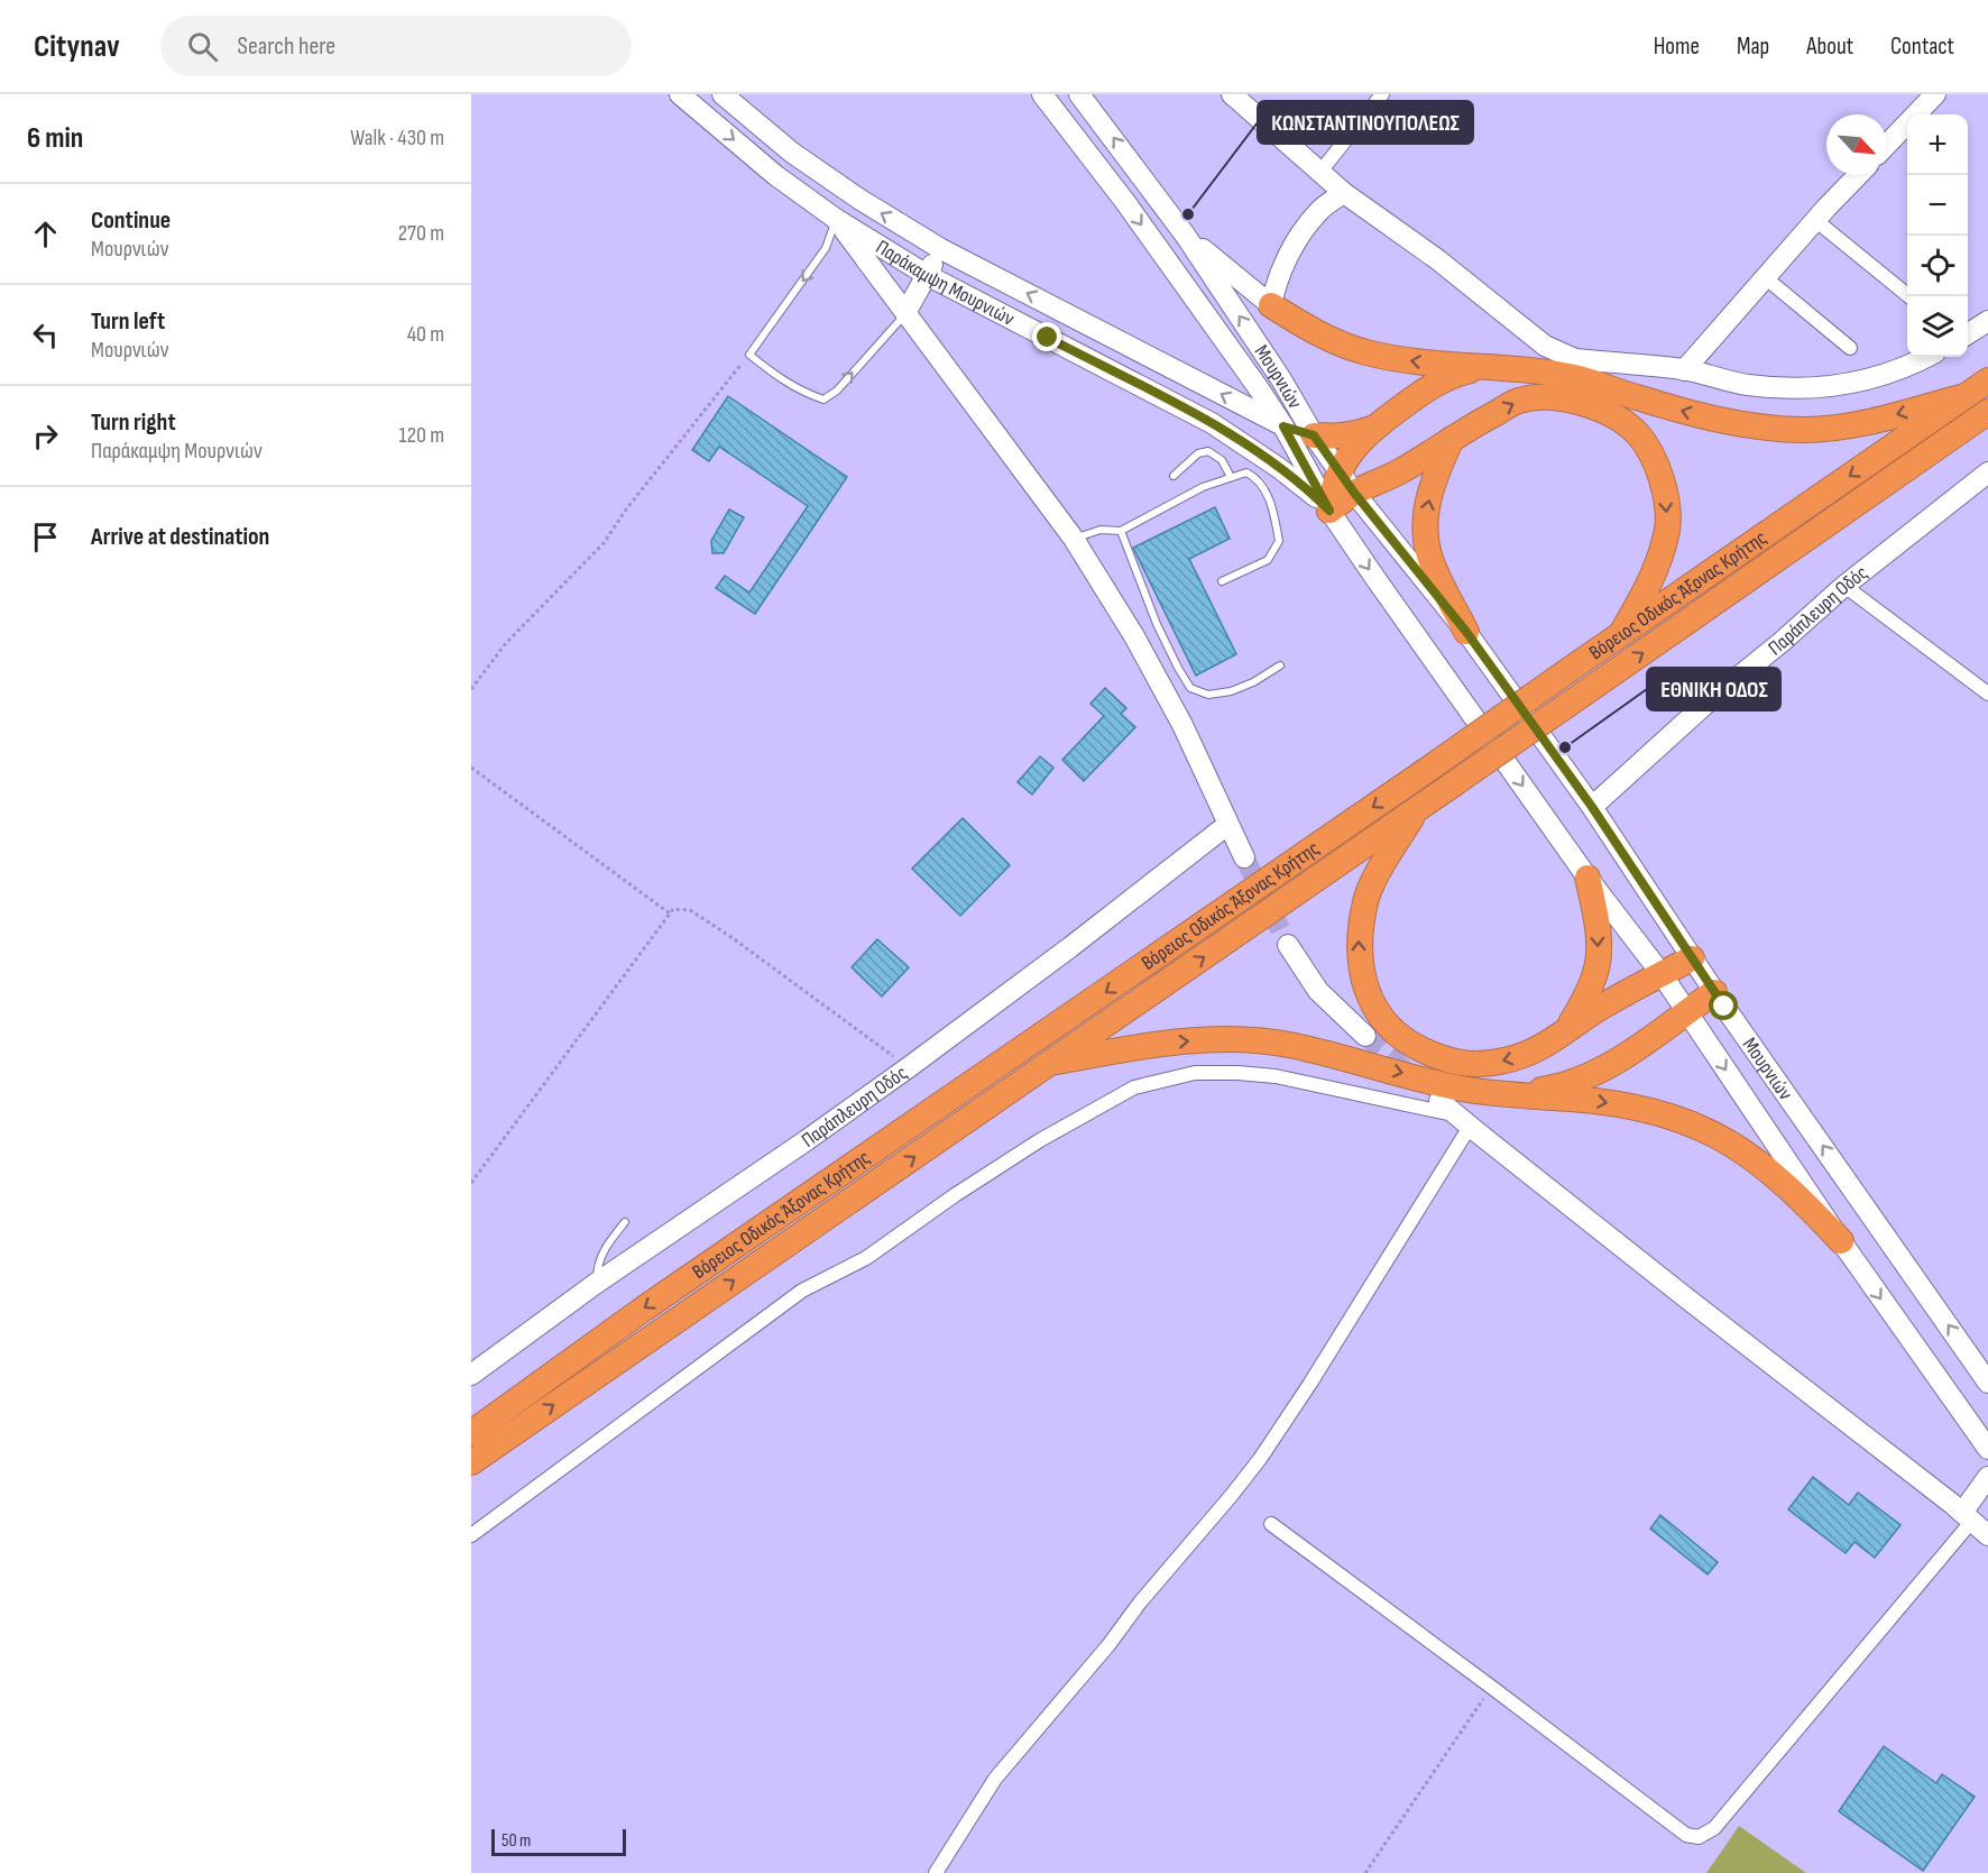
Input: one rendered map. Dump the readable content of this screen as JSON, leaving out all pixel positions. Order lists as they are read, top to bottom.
{
  "streets": {
    "highway": ["Βόρειος Οδικός Άξονας Κρήτης"],
    "street": ["Παράκαμψη Μουρνιών", "Μουρνιών", "Παράπλευρη Οδός"]
  },
  "crossings": [
    ["Παράκαμψη Μουρνιών", "Μουρνιών"],
    ["Μουρνιών", "Παράπλευρη Οδός"]
  ],
  "places": ["ΚΩΝΣΤΑΝΤΙΝΟΥΠΟΛΕΩΣ", "ΕΘΝΙΚΗ ΟΔΟΣ"],
  "scale_bar": "50 m",
  "north": "bottom right",
  "page": {
    "header": "Citynav",
    "search": "Search here",
    "nav": [
      "Home",
      "Map",
      "About",
      "Contact"
    ],
    "heading": ["6 min", "Walk · 430 m"],
    "map_buttons": ["+", "−"],
    "list": [
      ["Continue", "Μουρνιών", "270 m"],
      ["Turn left", "Μουρνιών", "40 m"],
      ["Turn right", "Παράκαμψη Μουρνιών", "120 m"],
      "Arrive at destination"
    ],
    "scale": "50 m"
  }
}
